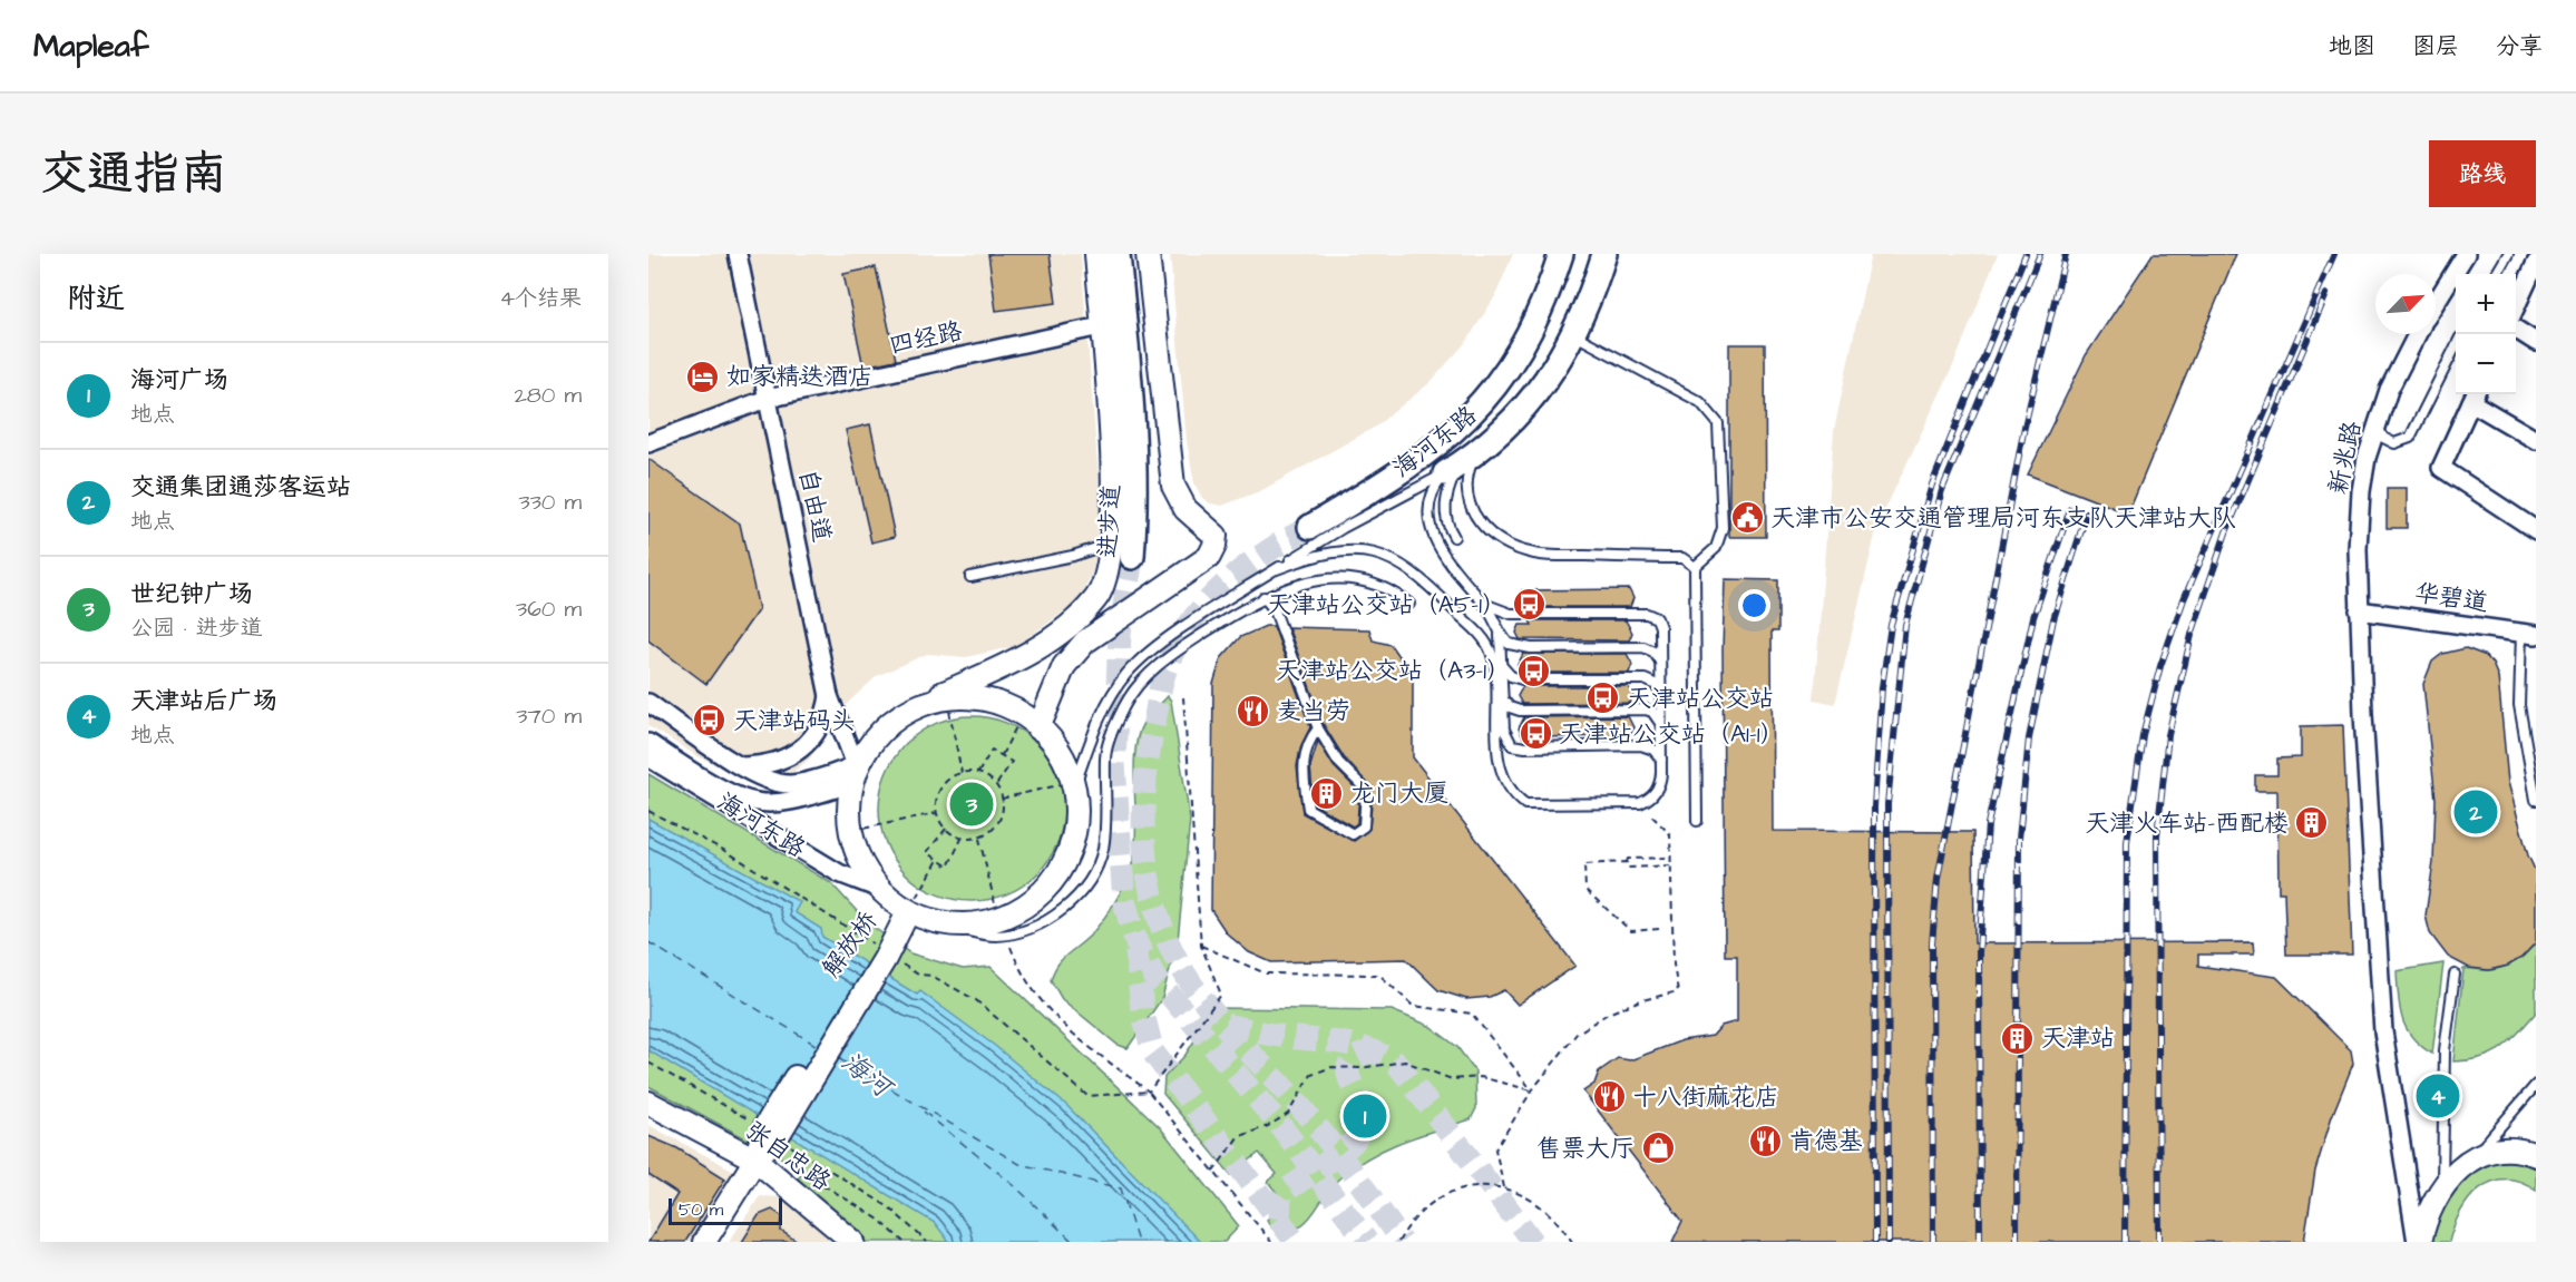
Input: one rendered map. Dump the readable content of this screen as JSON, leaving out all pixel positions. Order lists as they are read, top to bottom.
{
  "streets": {
    "main road": ["海河东路", "进步道"],
    "street": [
      "四经路",
      "新兆路",
      "自由道",
      "华碧道",
      "解放桥",
      "张自忠路"
    ]
  },
  "crossings": [
    ["四经路", "自由道"],
    ["四经路", "进步道"],
    ["海河东路", "自由道"],
    ["海河东路", "进步道"],
    ["新兆路", "华碧道"],
    ["自由道", "进步道"],
    ["解放桥", "张自忠路"]
  ],
  "water": ["海河"],
  "places": {
    "hotel": ["如家精迭酒店"],
    "public building": ["天津市公安交通管理局河东支队天津站大队"],
    "bus stop": [
      "天津站公交站（A5-1）",
      "天津站公交站（A3-1）",
      "天津站公交站",
      "天津站码头",
      "天津站公交站（A1-1）"
    ],
    "restaurant": ["麦当劳", "十八街麻花店", "肯德基"],
    "building": ["龙门大厦", "天津火车站-西配楼", "天津站"],
    "shop": ["售票大厅"]
  },
  "scale_bar": "50 m",
  "north": "top right",
  "page": {
    "header": "Mapleaf",
    "nav": ["地图", "图层", "分享"],
    "title": "交通指南",
    "buttons": "路线",
    "heading": ["附近", "4个结果"],
    "map_buttons": ["+", "−"],
    "list": [
      {
        "mark": "1",
        "name": "海河广场",
        "note": "地点",
        "value": "280 m"
      },
      {
        "mark": "2",
        "name": "交通集团通莎客运站",
        "note": "地点",
        "value": "330 m"
      },
      {
        "mark": "3",
        "name": "世纪钟广场",
        "note": "公园 · 进步道",
        "value": "360 m"
      },
      {
        "mark": "4",
        "name": "天津站后广场",
        "note": "地点",
        "value": "370 m"
      }
    ],
    "pins": [
      "3",
      "2",
      "4",
      "1"
    ],
    "scale": "50 m"
  }
}
